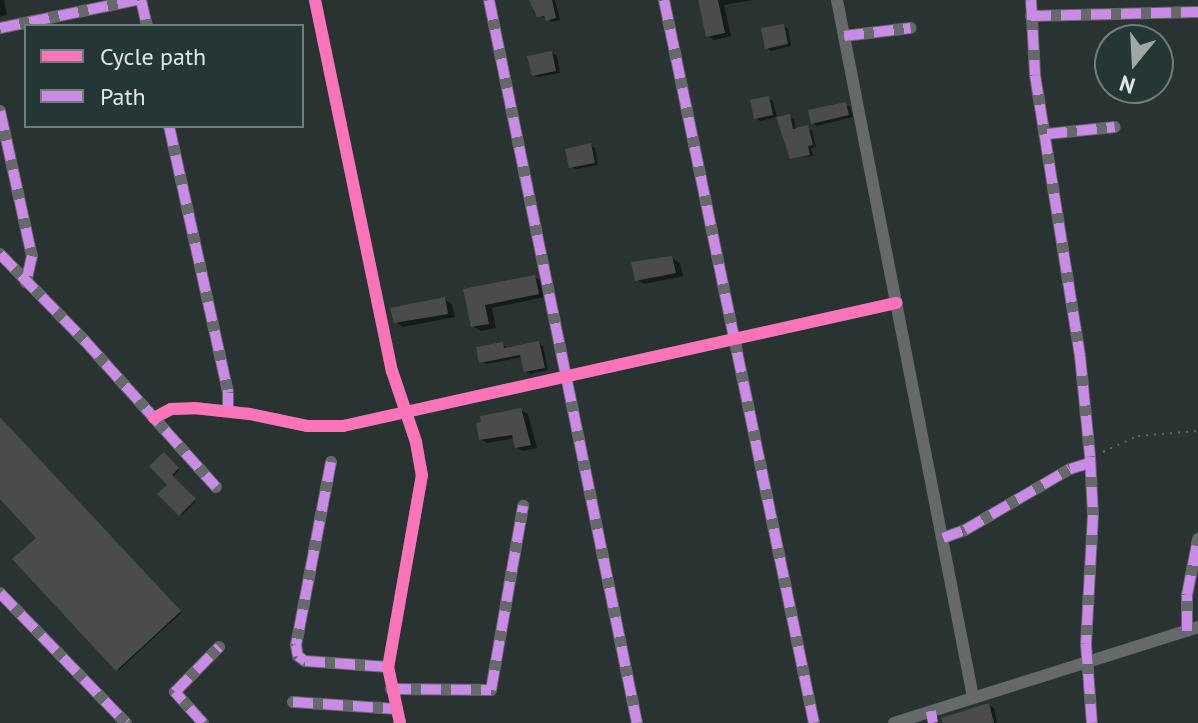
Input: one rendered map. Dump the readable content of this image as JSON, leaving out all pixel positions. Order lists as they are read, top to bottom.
{
  "legend": ["Cycle path", "Path"],
  "north": "bottom"
}
